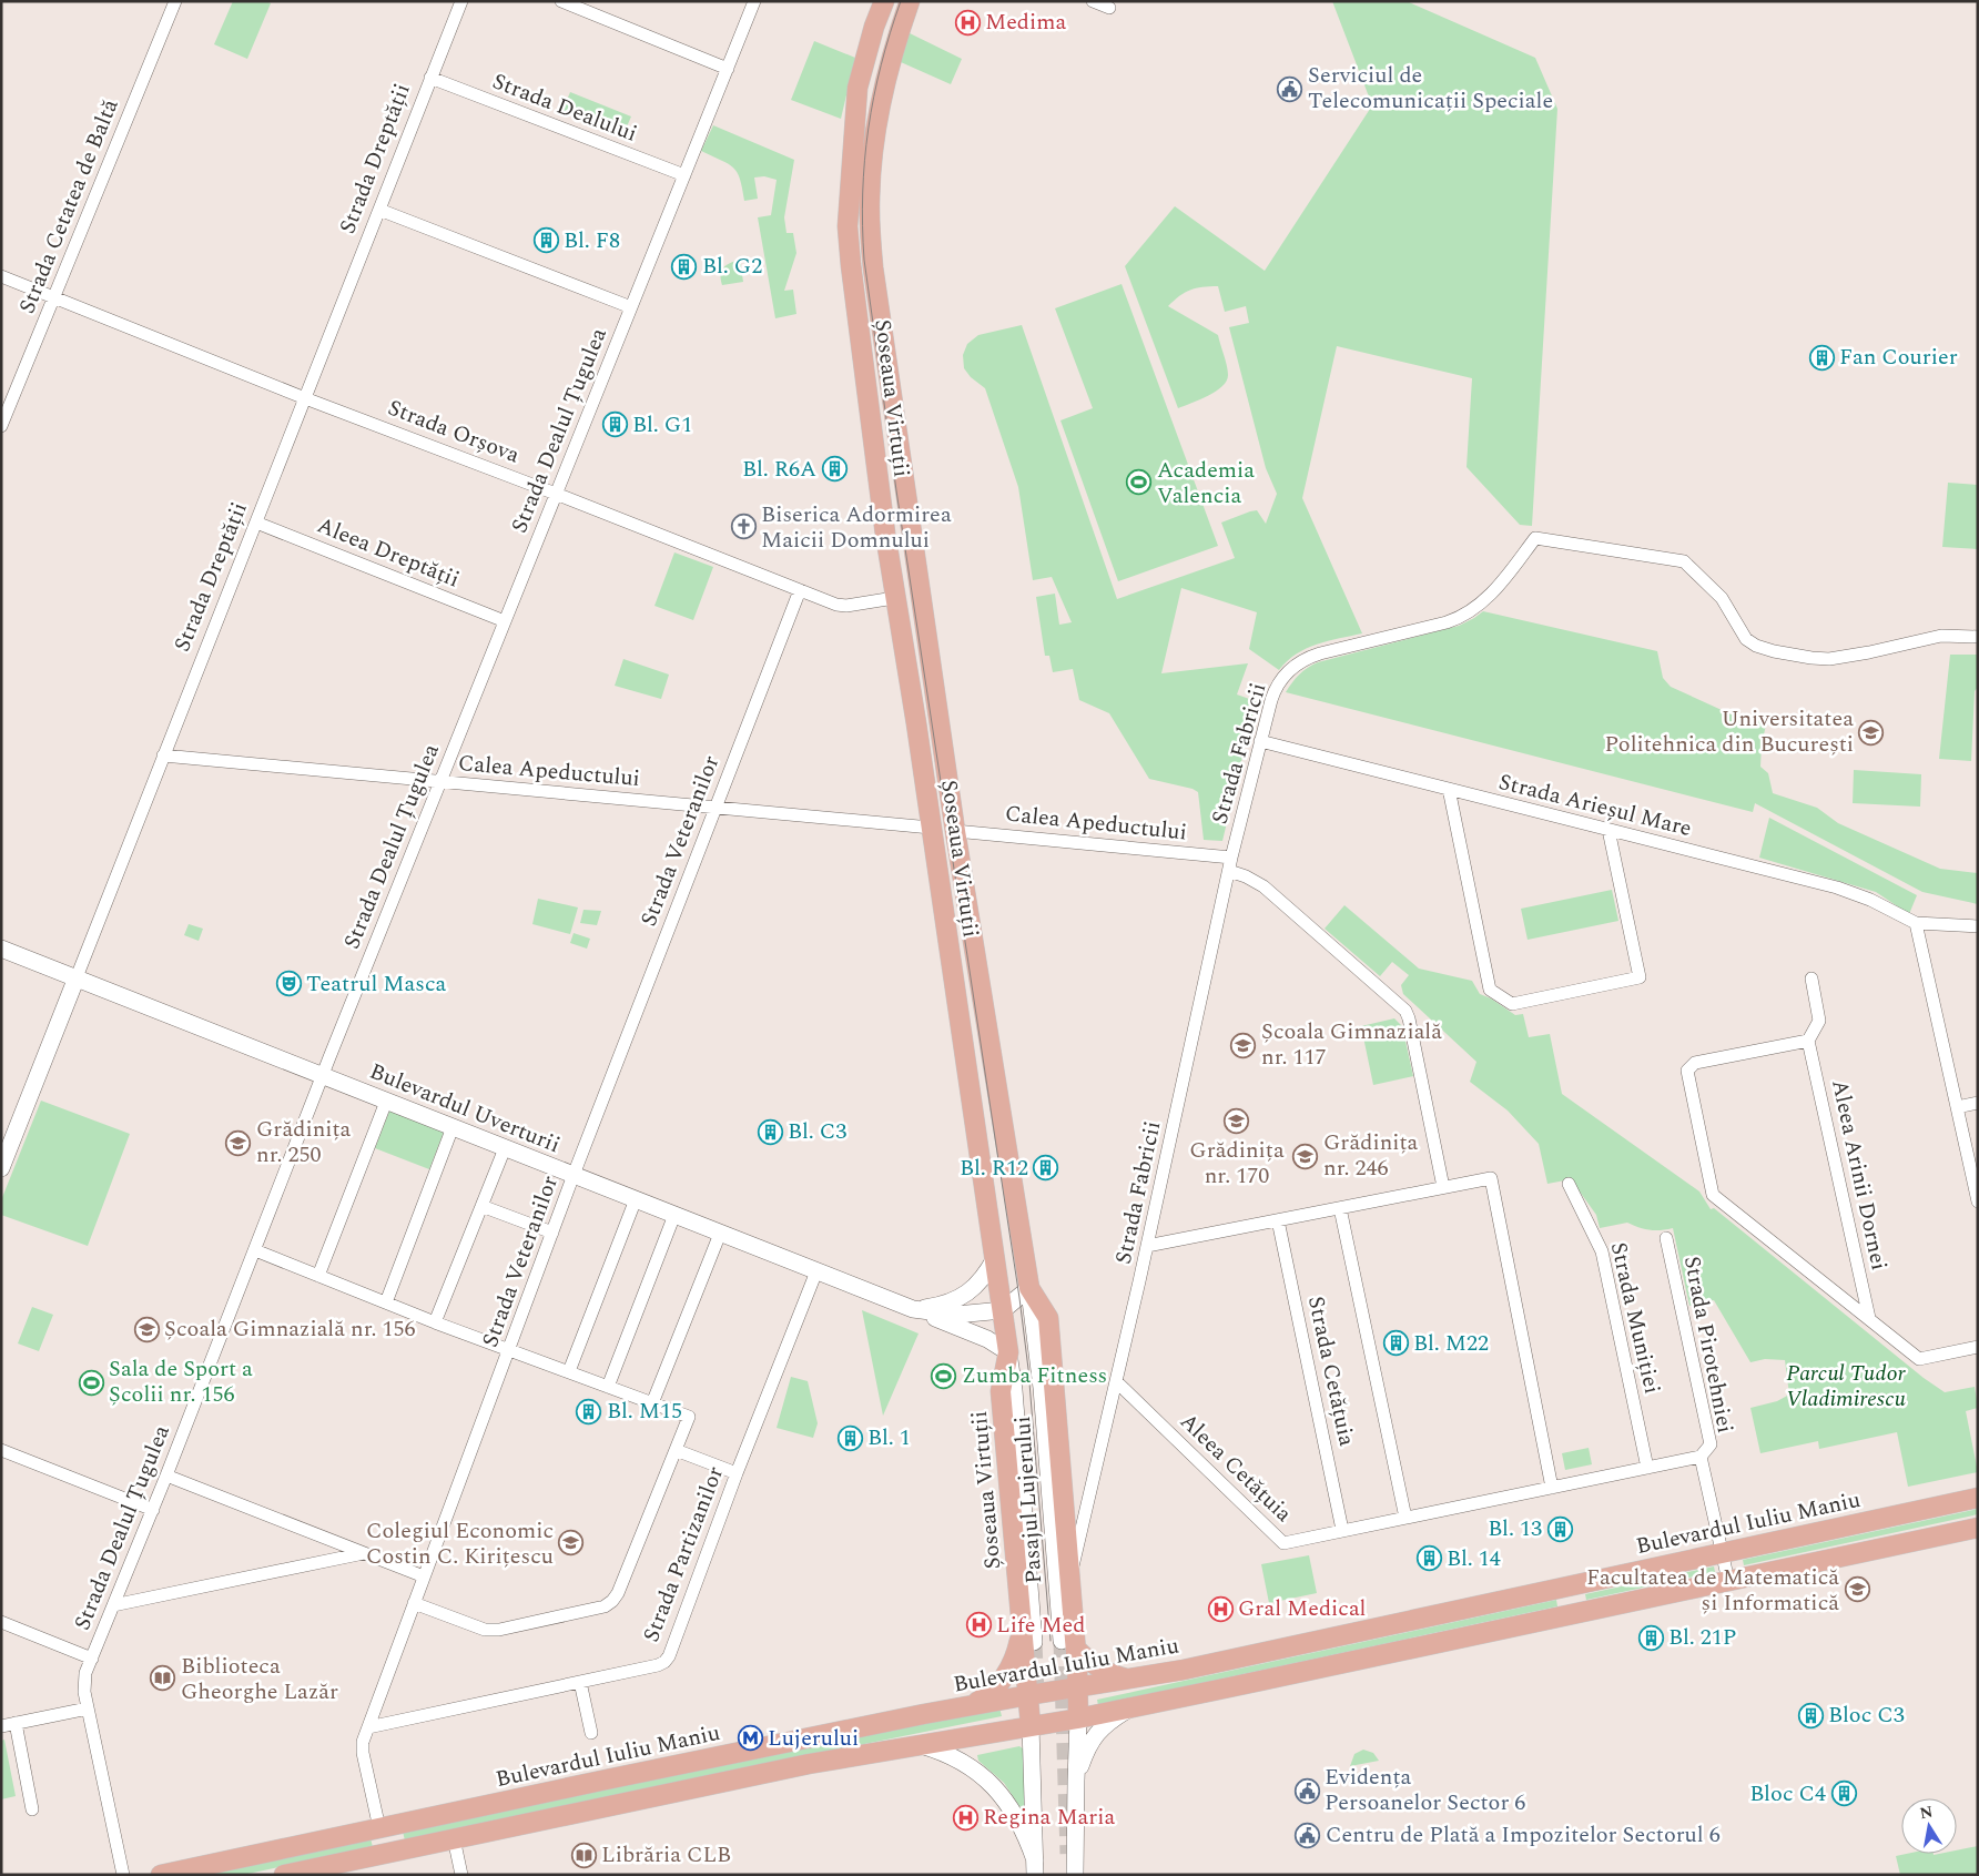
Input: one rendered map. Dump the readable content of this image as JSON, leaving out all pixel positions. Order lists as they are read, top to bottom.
{
  "streets": {
    "main road": [
      "Strada Dreptății",
      "Șoseaua Virtuții",
      "Bulevardul Uverturii",
      "Pasajul Lujerului",
      "Bulevardul Iuliu Maniu"
    ],
    "street": [
      "Strada Dealului",
      "Strada Cetatea de Baltă",
      "Strada Dealul Țugulea",
      "Strada Orșova",
      "Aleea Dreptății",
      "Strada Fabricii",
      "Calea Apeductului",
      "Strada Arieșul Mare",
      "Strada Veteranilor",
      "Aleea Arinii Dornei",
      "Strada Muniției",
      "Strada Pirotehniei",
      "Strada Cetățuia",
      "Aleea Cetățuia",
      "Strada Partizanilor"
    ]
  },
  "crossings": [
    ["Strada Dealului", "Strada Dreptății"],
    ["Strada Dealului", "Strada Dealul Țugulea"],
    ["Strada Dreptății", "Strada Orșova"],
    ["Strada Dreptății", "Aleea Dreptății"],
    ["Strada Dreptății", "Calea Apeductului"],
    ["Strada Dreptății", "Bulevardul Uverturii"],
    ["Strada Cetatea de Baltă", "Strada Orșova"],
    ["Șoseaua Virtuții", "Strada Orșova"],
    ["Șoseaua Virtuții", "Strada Fabricii"],
    ["Șoseaua Virtuții", "Calea Apeductului"],
    ["Șoseaua Virtuții", "Bulevardul Uverturii"],
    ["Șoseaua Virtuții", "Pasajul Lujerului"],
    ["Șoseaua Virtuții", "Bulevardul Iuliu Maniu"],
    ["Strada Dealul Țugulea", "Strada Orșova"],
    ["Strada Dealul Țugulea", "Aleea Dreptății"],
    ["Strada Dealul Țugulea", "Calea Apeductului"],
    ["Strada Dealul Țugulea", "Bulevardul Uverturii"],
    ["Strada Orșova", "Strada Veteranilor"],
    ["Strada Fabricii", "Calea Apeductului"],
    ["Strada Fabricii", "Strada Arieșul Mare"],
    ["Strada Fabricii", "Aleea Cetățuia"],
    ["Calea Apeductului", "Strada Veteranilor"],
    ["Strada Veteranilor", "Bulevardul Uverturii"],
    ["Strada Veteranilor", "Bulevardul Iuliu Maniu"],
    ["Strada Veteranilor", "Strada Partizanilor"],
    ["Bulevardul Uverturii", "Strada Partizanilor"],
    ["Strada Muniției", "Aleea Cetățuia"],
    ["Strada Pirotehniei", "Aleea Cetățuia"],
    ["Strada Cetățuia", "Aleea Cetățuia"]
  ],
  "parks": ["Parcul Tudor Vladimirescu"],
  "places": {
    "hospital": [
      "Medima",
      "Gral Medical",
      "Life Med",
      "Regina Maria"
    ],
    "public building": ["Serviciul de Telecomunicații Speciale", "Evidența Persoanelor Sector 6", "Centru de Plată a Impozitelor Sectorul 6"],
    "building": [
      "Bl. F8",
      "Bl. G2",
      "Fan Courier",
      "Bl. G1",
      "Bl. R6A",
      "Bl. C3",
      "Bl. R12",
      "Bl. M22",
      "Bl. M15",
      "Bl. 1",
      "Bl. 13",
      "Bl. 14",
      "Bl. 21P",
      "Bloc C3",
      "Bloc C4"
    ],
    "sports": ["Academia Valencia", "Zumba Fitness", "Sala de Sport a Școlii nr. 156"],
    "church": ["Biserica Adormirea Maicii Domnului"],
    "school or university": [
      "Universitatea Politehnica din București",
      "Școala Gimnazială nr. 117",
      "Grădinița nr. 170",
      "Grădinița nr. 250",
      "Grădinița nr. 246",
      "Școala Gimnazială nr. 156",
      "Colegiul Economic Costin C. Kirițescu",
      "Facultatea de Matematică și Informatică"
    ],
    "theatre": ["Teatrul Masca"],
    "library": ["Biblioteca Gheorghe Lazăr", "Librăria CLB"],
    "metro station": ["Lujerului"]
  },
  "north": "top"
}
